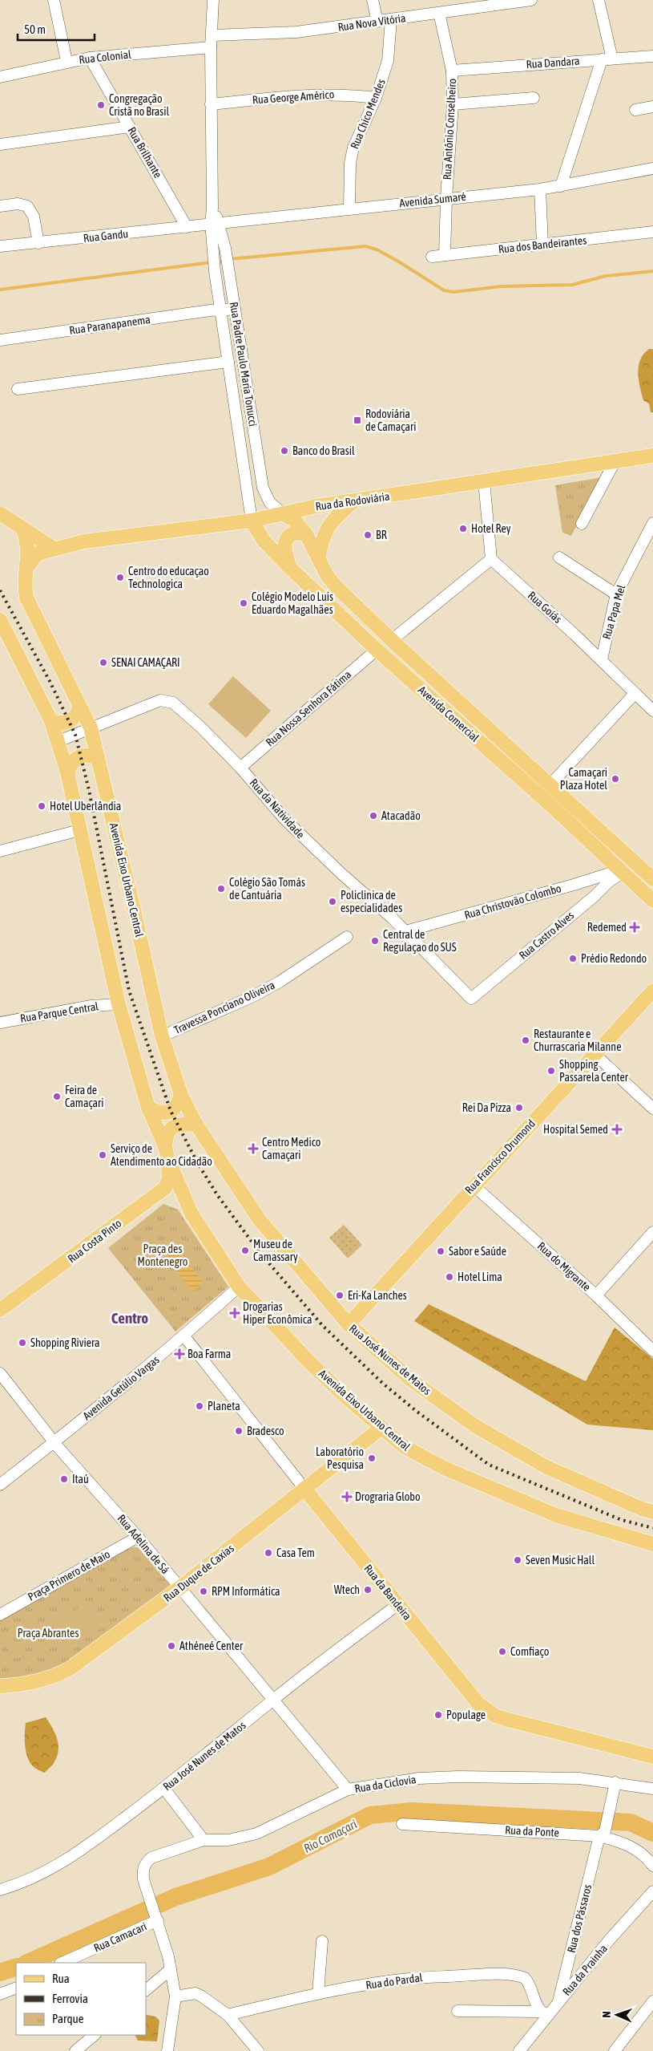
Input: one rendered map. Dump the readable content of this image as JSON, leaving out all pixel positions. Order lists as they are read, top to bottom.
{
  "streets": {
    "main road": [
      "Rua da Rodoviária",
      "Avenida Comercial",
      "Avenida Eixo Urbano Central",
      "Rua Francisco Drumond",
      "Rua Costa Pinto",
      "Rua José Nunes de Matos",
      "Rua Duque de Caxias",
      "Rua da Bandeira"
    ],
    "street": [
      "Rua Nova Vitória",
      "Rua Colonial",
      "Rua Dandara",
      "Rua George Américo",
      "Rua Chico Mendes",
      "Rua Antônio Conselheiro",
      "Rua Brilhante",
      "Avenida Sumaré",
      "Rua Gandu",
      "Rua dos Bandeirantes",
      "Rua Paranapanema",
      "Rua Padre Paulo Maria Tonucci",
      "Rua Goiás",
      "Rua Papa Mel",
      "Rua Nossa Senhora Fátima",
      "Rua da Natividade",
      "Rua Christovão Colombo",
      "Rua Castro Alves",
      "Travessa Ponciano Oliveira",
      "Rua Parque Central",
      "Rua do Migrante",
      "Avenida Getúlio Vargas",
      "Rua Adelina de Sá",
      "Praça Primero de Maio",
      "Rua da Ciclovia",
      "Rua da Ponte",
      "Rua dos Pássaros",
      "Rua Camacari",
      "Rua da Prainha",
      "Rua do Pardal"
    ]
  },
  "crossings": [
    ["Rua Nova Vitória", "Rua Chico Mendes"],
    ["Rua Nova Vitória", "Rua Antônio Conselheiro"],
    ["Rua Nova Vitória", "Rua Padre Paulo Maria Tonucci"],
    ["Rua Colonial", "Rua Brilhante"],
    ["Rua Colonial", "Rua Padre Paulo Maria Tonucci"],
    ["Rua Dandara", "Rua Antônio Conselheiro"],
    ["Rua George Américo", "Rua Chico Mendes"],
    ["Rua George Américo", "Rua Padre Paulo Maria Tonucci"],
    ["Rua Chico Mendes", "Avenida Sumaré"],
    ["Rua Antônio Conselheiro", "Avenida Sumaré"],
    ["Rua Antônio Conselheiro", "Rua dos Bandeirantes"],
    ["Rua Brilhante", "Rua Gandu"],
    ["Avenida Sumaré", "Rua Gandu"],
    ["Avenida Sumaré", "Rua Padre Paulo Maria Tonucci"],
    ["Rua Gandu", "Rua Padre Paulo Maria Tonucci"],
    ["Rua Paranapanema", "Rua Padre Paulo Maria Tonucci"],
    ["Rua Padre Paulo Maria Tonucci", "Rua da Rodoviária"],
    ["Rua Padre Paulo Maria Tonucci", "Avenida Comercial"],
    ["Rua da Rodoviária", "Avenida Comercial"],
    ["Rua da Rodoviária", "Avenida Eixo Urbano Central"],
    ["Rua Goiás", "Rua Papa Mel"],
    ["Rua Nossa Senhora Fátima", "Avenida Comercial"],
    ["Rua Nossa Senhora Fátima", "Rua da Natividade"],
    ["Avenida Comercial", "Rua Christovão Colombo"],
    ["Avenida Comercial", "Rua Castro Alves"],
    ["Rua da Natividade", "Avenida Eixo Urbano Central"],
    ["Rua da Natividade", "Rua Christovão Colombo"],
    ["Rua da Natividade", "Rua Castro Alves"],
    ["Avenida Eixo Urbano Central", "Travessa Ponciano Oliveira"],
    ["Avenida Eixo Urbano Central", "Rua Parque Central"],
    ["Avenida Eixo Urbano Central", "Rua Costa Pinto"],
    ["Avenida Eixo Urbano Central", "Rua José Nunes de Matos"],
    ["Avenida Eixo Urbano Central", "Avenida Getúlio Vargas"],
    ["Avenida Eixo Urbano Central", "Rua Duque de Caxias"],
    ["Rua Christovão Colombo", "Rua Castro Alves"],
    ["Rua Francisco Drumond", "Rua do Migrante"],
    ["Rua Francisco Drumond", "Rua José Nunes de Matos"],
    ["Rua José Nunes de Matos", "Rua Adelina de Sá"],
    ["Rua José Nunes de Matos", "Rua da Bandeira"],
    ["Avenida Getúlio Vargas", "Rua Adelina de Sá"],
    ["Avenida Getúlio Vargas", "Rua da Bandeira"],
    ["Rua Adelina de Sá", "Rua Duque de Caxias"],
    ["Rua Adelina de Sá", "Praça Primero de Maio"],
    ["Rua Adelina de Sá", "Rua da Ciclovia"],
    ["Rua Duque de Caxias", "Rua da Bandeira"],
    ["Rua da Ciclovia", "Rua dos Pássaros"],
    ["Rua da Ciclovia", "Rua Camacari"],
    ["Rua da Ponte", "Rua dos Pássaros"],
    ["Rua dos Pássaros", "Rua da Prainha"],
    ["Rua da Prainha", "Rua do Pardal"]
  ],
  "districts": ["Centro"],
  "water": ["Rio Camaçari"],
  "parks": ["Praça des Montenegro", "Praça Abrantes"],
  "places": {
    "other": [
      "Congregação Cristã no Brasil",
      "Banco do Brasil",
      "Hotel Rey",
      "BR",
      "Centro do educaçao Technologica",
      "Colégio Modelo Luis Eduardo Magalhães",
      "SENAI CAMAÇARI",
      "Camaçari Plaza Hotel",
      "Hotel Uberlândia",
      "Atacadão",
      "Colégio São Tomás de Cantuária",
      "Policlinica de especialidades",
      "Central de Regulaçao do SUS",
      "Prédio Redondo",
      "Restaurante e Churrascaria Milanne",
      "Shopping Passarela Center",
      "Feira de Camaçari",
      "Rei Da Pizza",
      "Serviço de Atendimento ao Cidadão",
      "Museu de Camassary",
      "Sabor e Saúde",
      "Hotel Lima",
      "Eri-Ka Lanches",
      "Shopping Riviera",
      "Planeta",
      "Bradesco",
      "Laboratório Pesquisa",
      "Itaú",
      "Casa Tem",
      "Seven Music Hall",
      "Wtech",
      "RPM Informática",
      "Athéneé Center",
      "Comfiaço",
      "Populage"
    ],
    "transit": ["Rodoviária de Camaçari"],
    "health": [
      "Redemed",
      "Hospital Semed",
      "Centro Medico Camaçari",
      "Drogarias Hiper Econômica",
      "Boa Farma",
      "Drograria Globo"
    ]
  },
  "legend": ["Rua", "Ferrovia", "Parque"],
  "scale_bar": "50 m",
  "north": "left"
}
